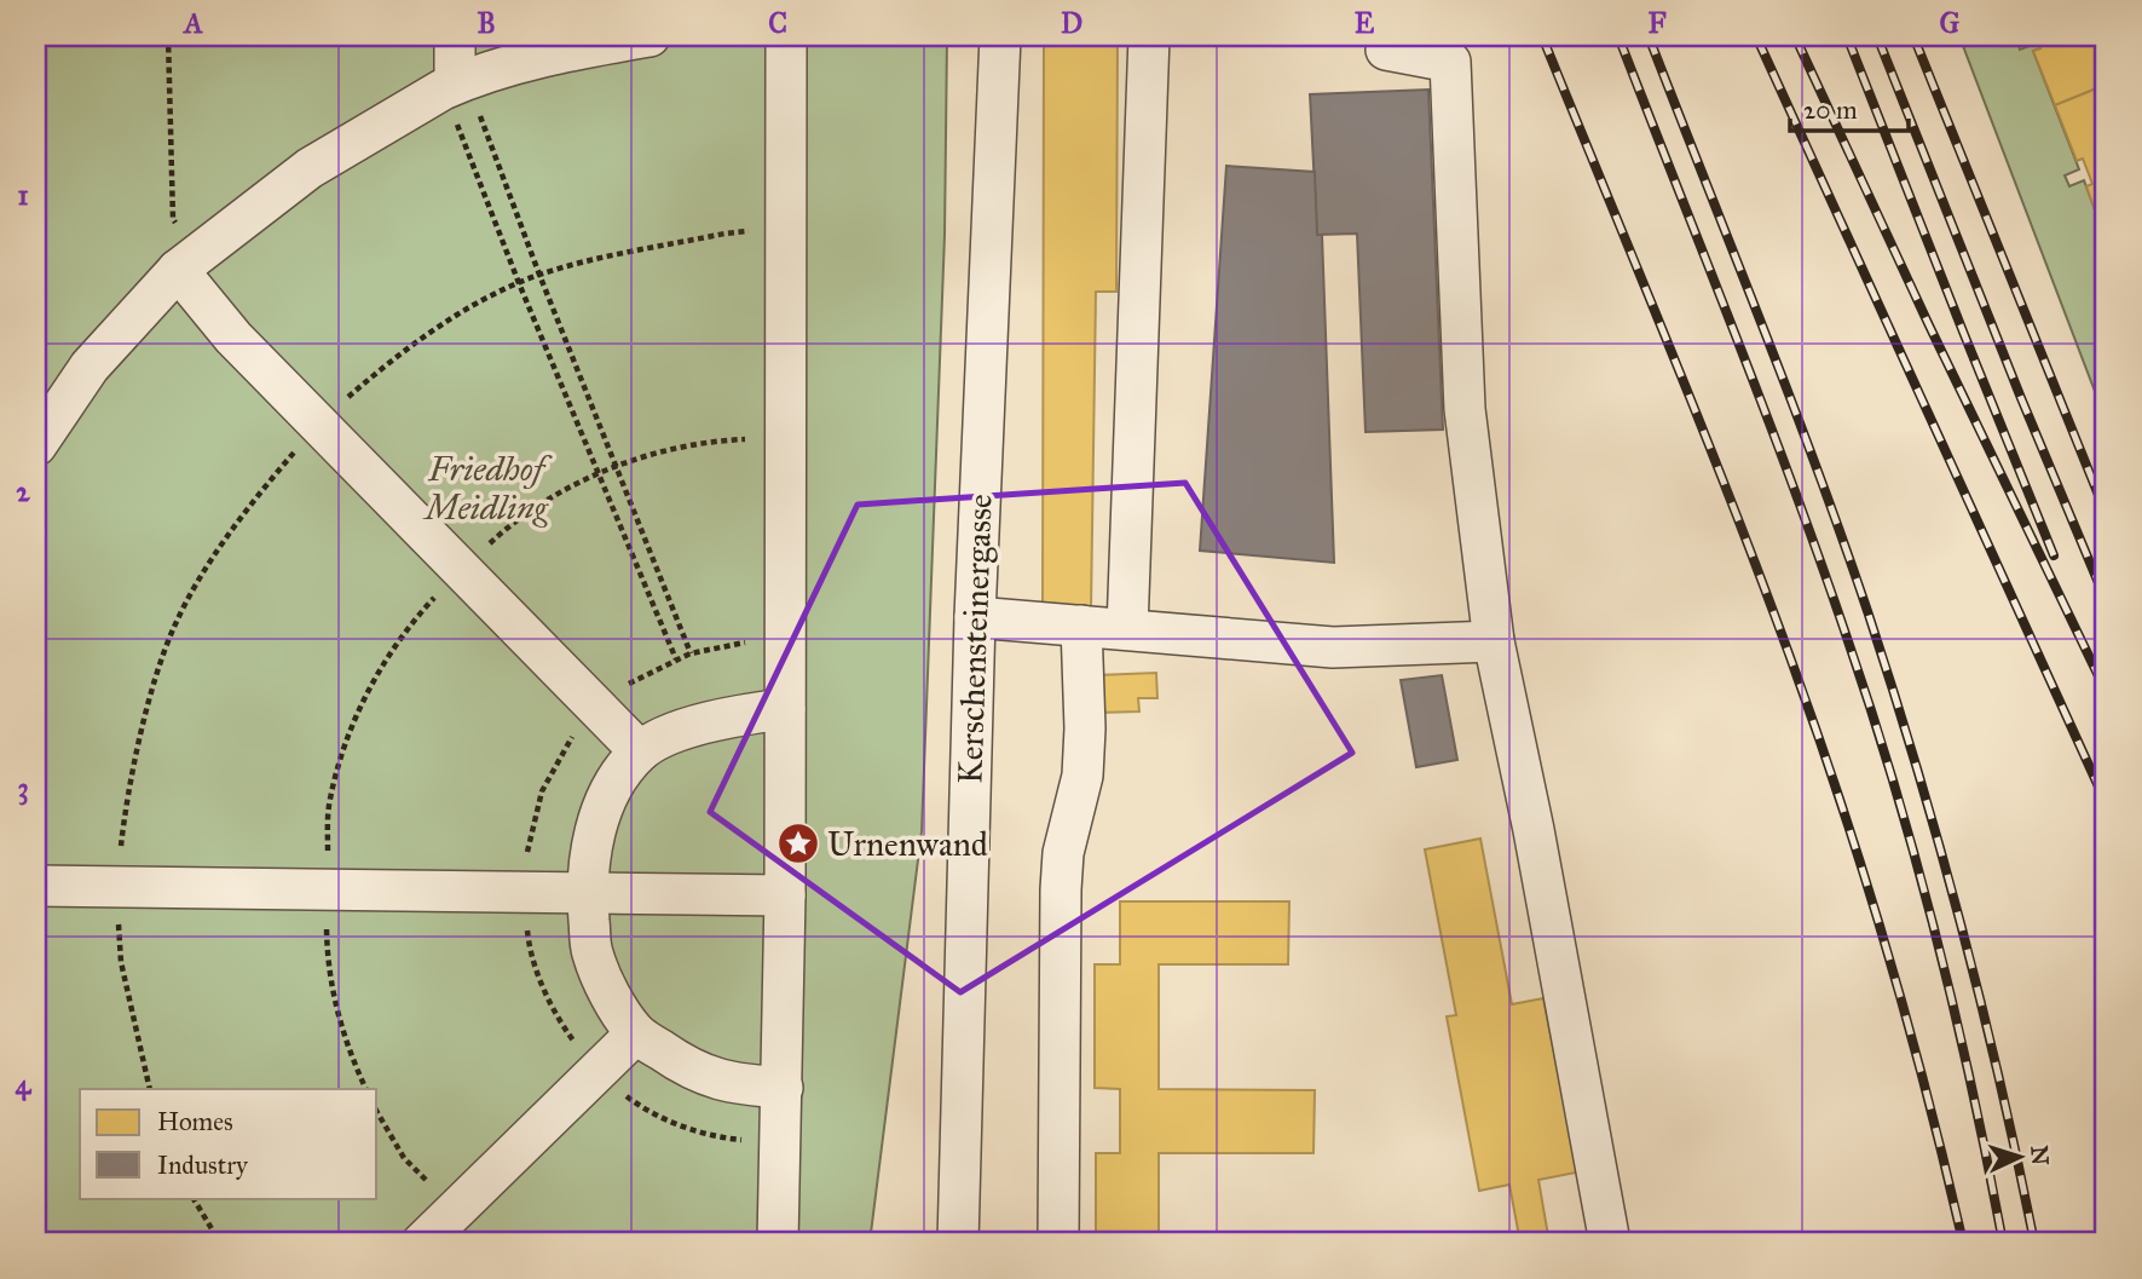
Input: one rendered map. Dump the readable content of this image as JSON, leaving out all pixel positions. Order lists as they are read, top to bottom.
{
  "streets": {
    "street": ["Kerschensteinergasse"]
  },
  "parks": ["Friedhof Meidling"],
  "places": {
    "place": ["Urnenwand"]
  },
  "legend": ["Homes", "Industry"],
  "scale_bar": "20 m",
  "north": "right",
  "grid": {
    "columns": [
      "A",
      "B",
      "C",
      "D",
      "E",
      "F",
      "G"
    ],
    "rows": [
      "1",
      "2",
      "3",
      "4"
    ]
  }
}
